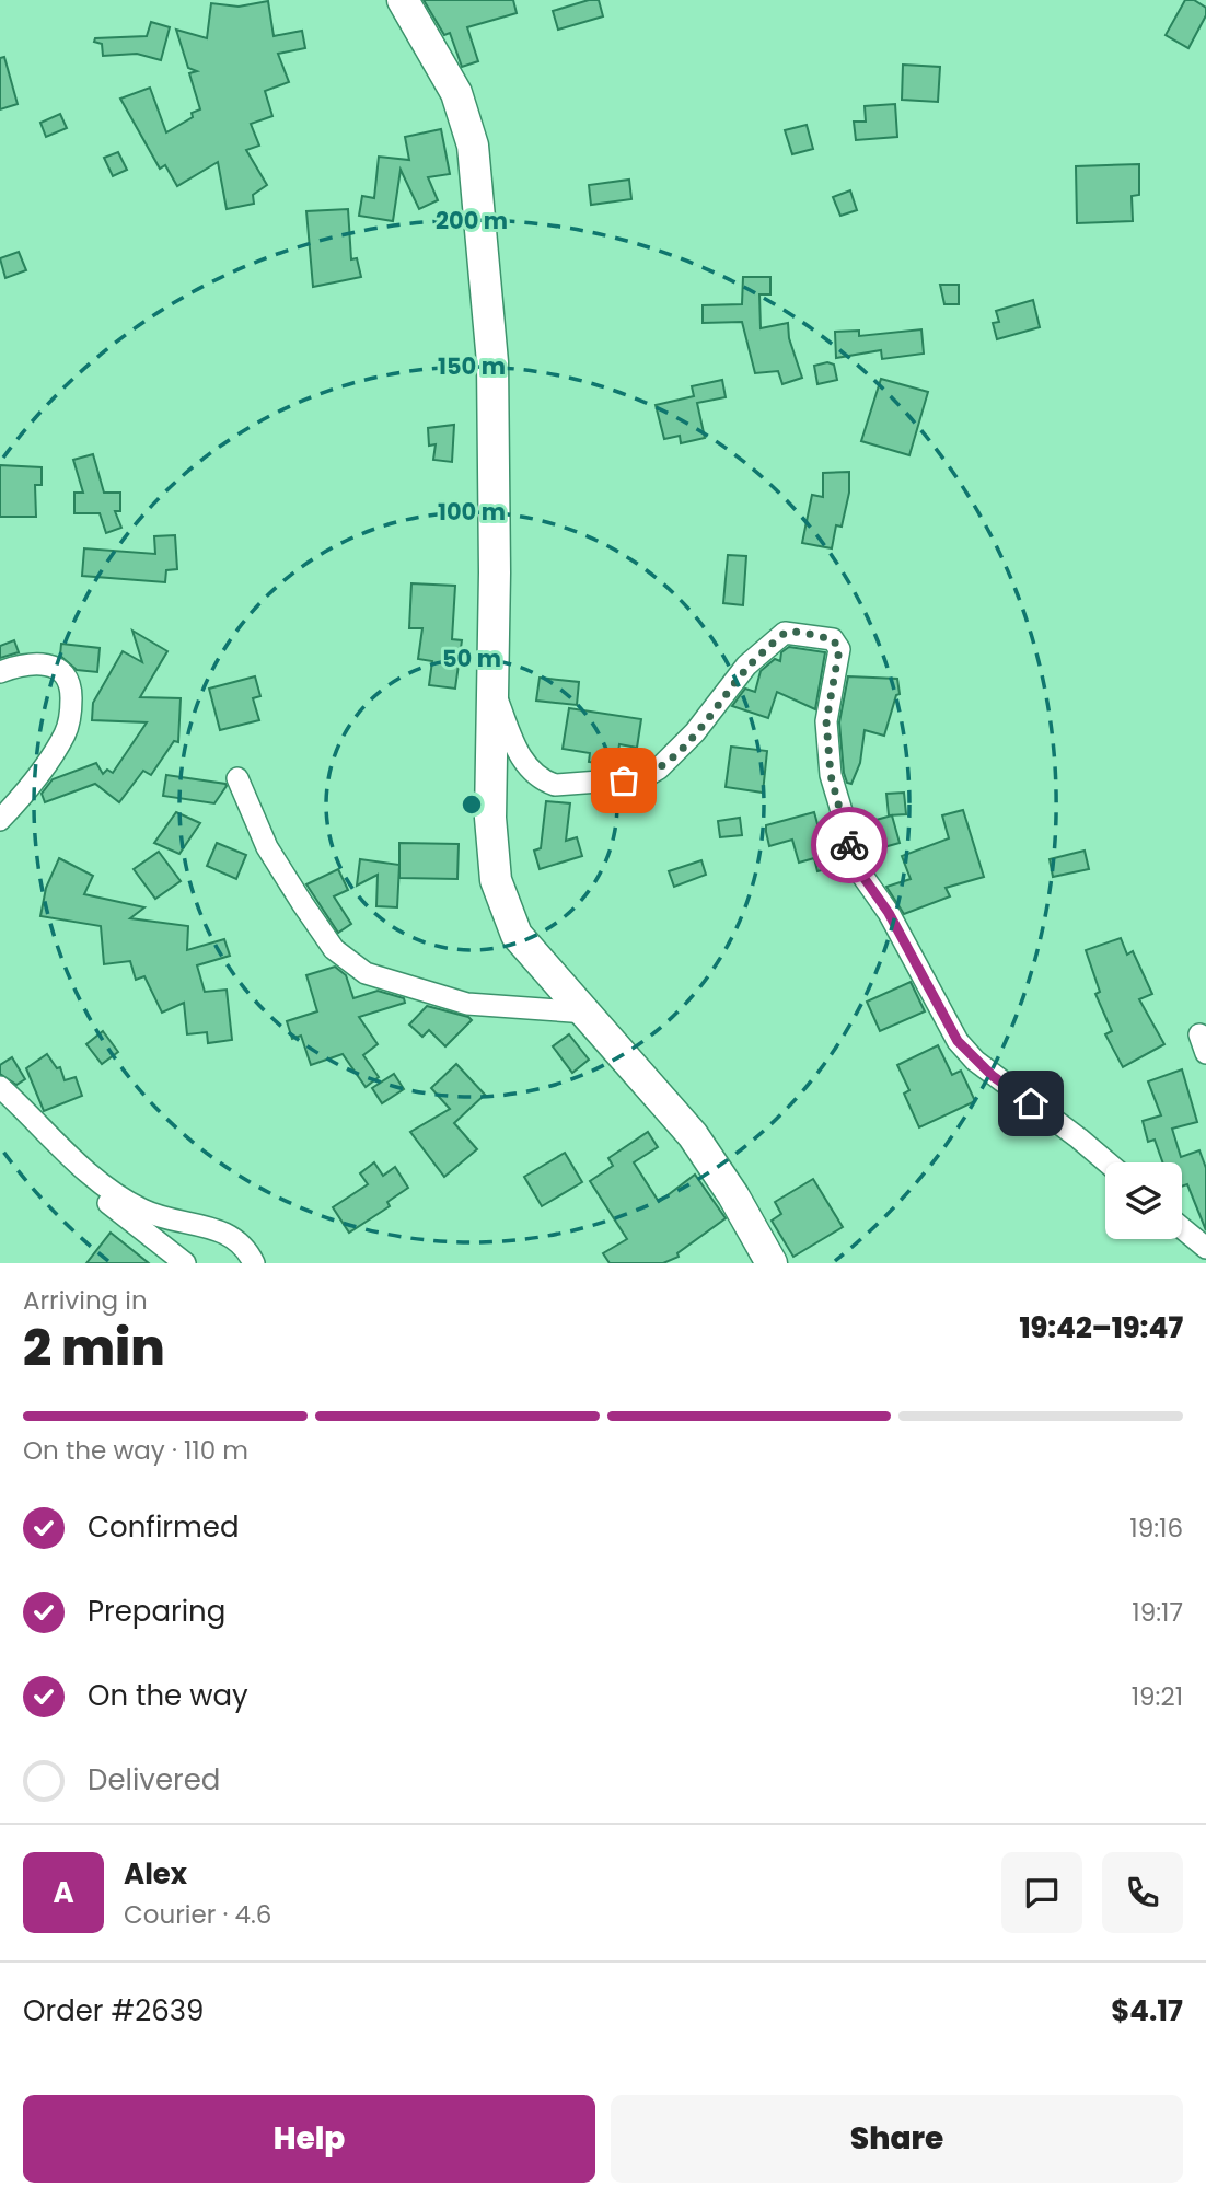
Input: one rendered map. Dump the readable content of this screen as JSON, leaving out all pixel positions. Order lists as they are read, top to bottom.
{
  "page": {
    "heading": ["2 min", "Arriving in", "19:42–19:47"],
    "panel": [
      "Alex",
      "Courier · 4.6",
      "Order #2639",
      "$4.17"
    ],
    "bar": "On the way · 110 m",
    "list": [
      ["Confirmed", "19:16"],
      ["Preparing", "19:17"],
      ["On the way", "19:21"],
      "Delivered"
    ],
    "round": "A",
    "buttons": ["Help", "Share"]
  },
  "rings": [
    "200 m",
    "150 m",
    "100 m",
    "50 m"
  ]
}
